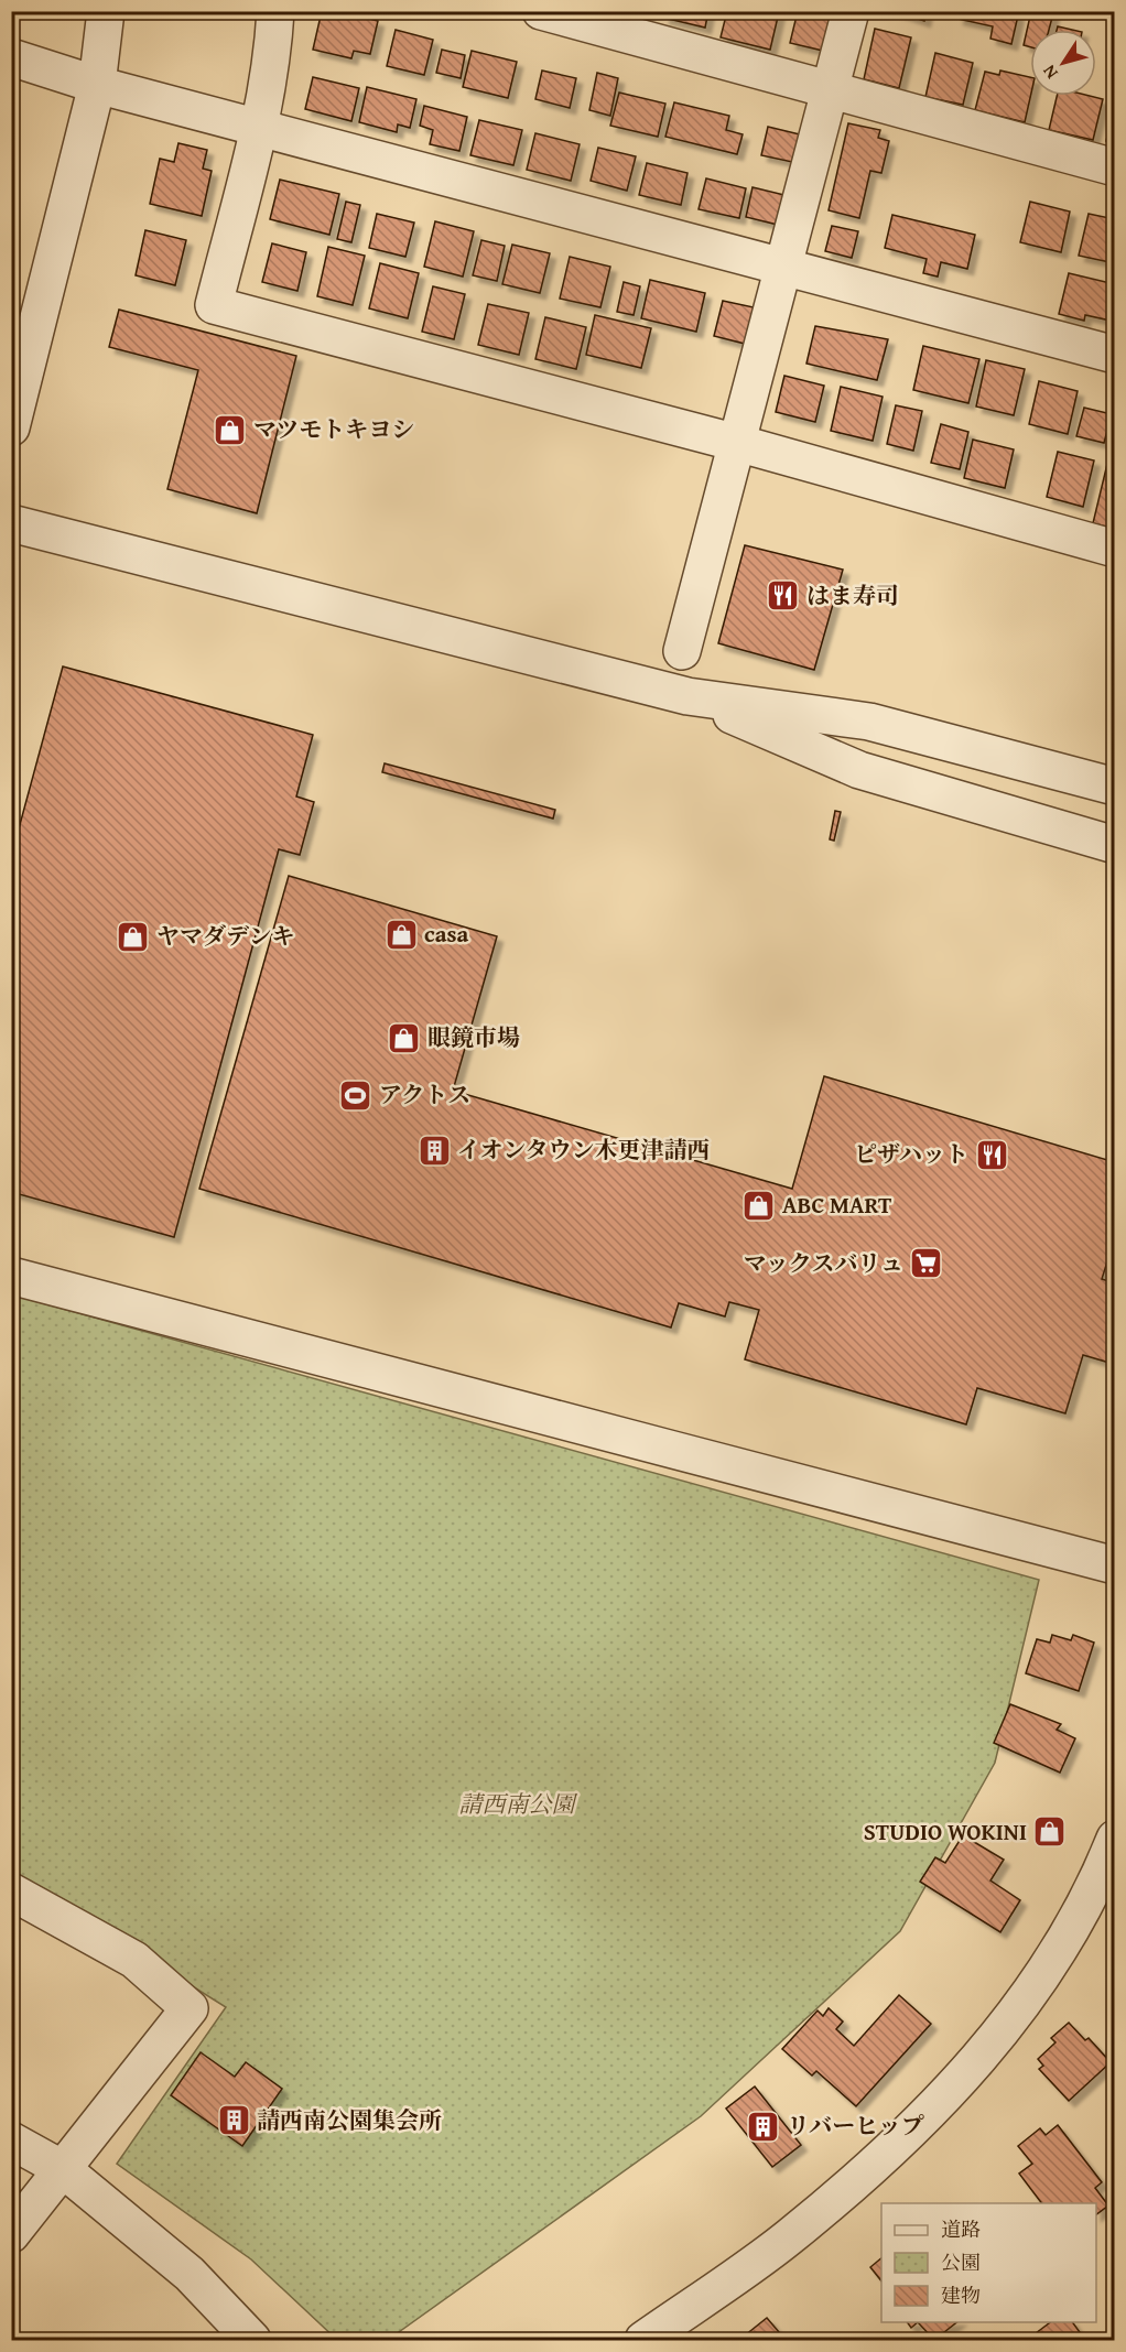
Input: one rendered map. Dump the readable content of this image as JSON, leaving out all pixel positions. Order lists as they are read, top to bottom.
{
  "parks": ["請西南公園"],
  "places": {
    "shop": [
      "マツモトキヨシ",
      "casa",
      "ヤマダデンキ",
      "眼鏡市場",
      "ABC MART",
      "STUDIO WOKINI"
    ],
    "restaurant": ["はま寿司", "ピザハット"],
    "sports": ["アクトス"],
    "building": ["イオンタウン木更津請西", "請西南公園集会所", "リバーヒップ"],
    "supermarket": ["マックスバリュ"]
  },
  "legend": ["道路", "公園", "建物"],
  "north": "bottom left"
}
